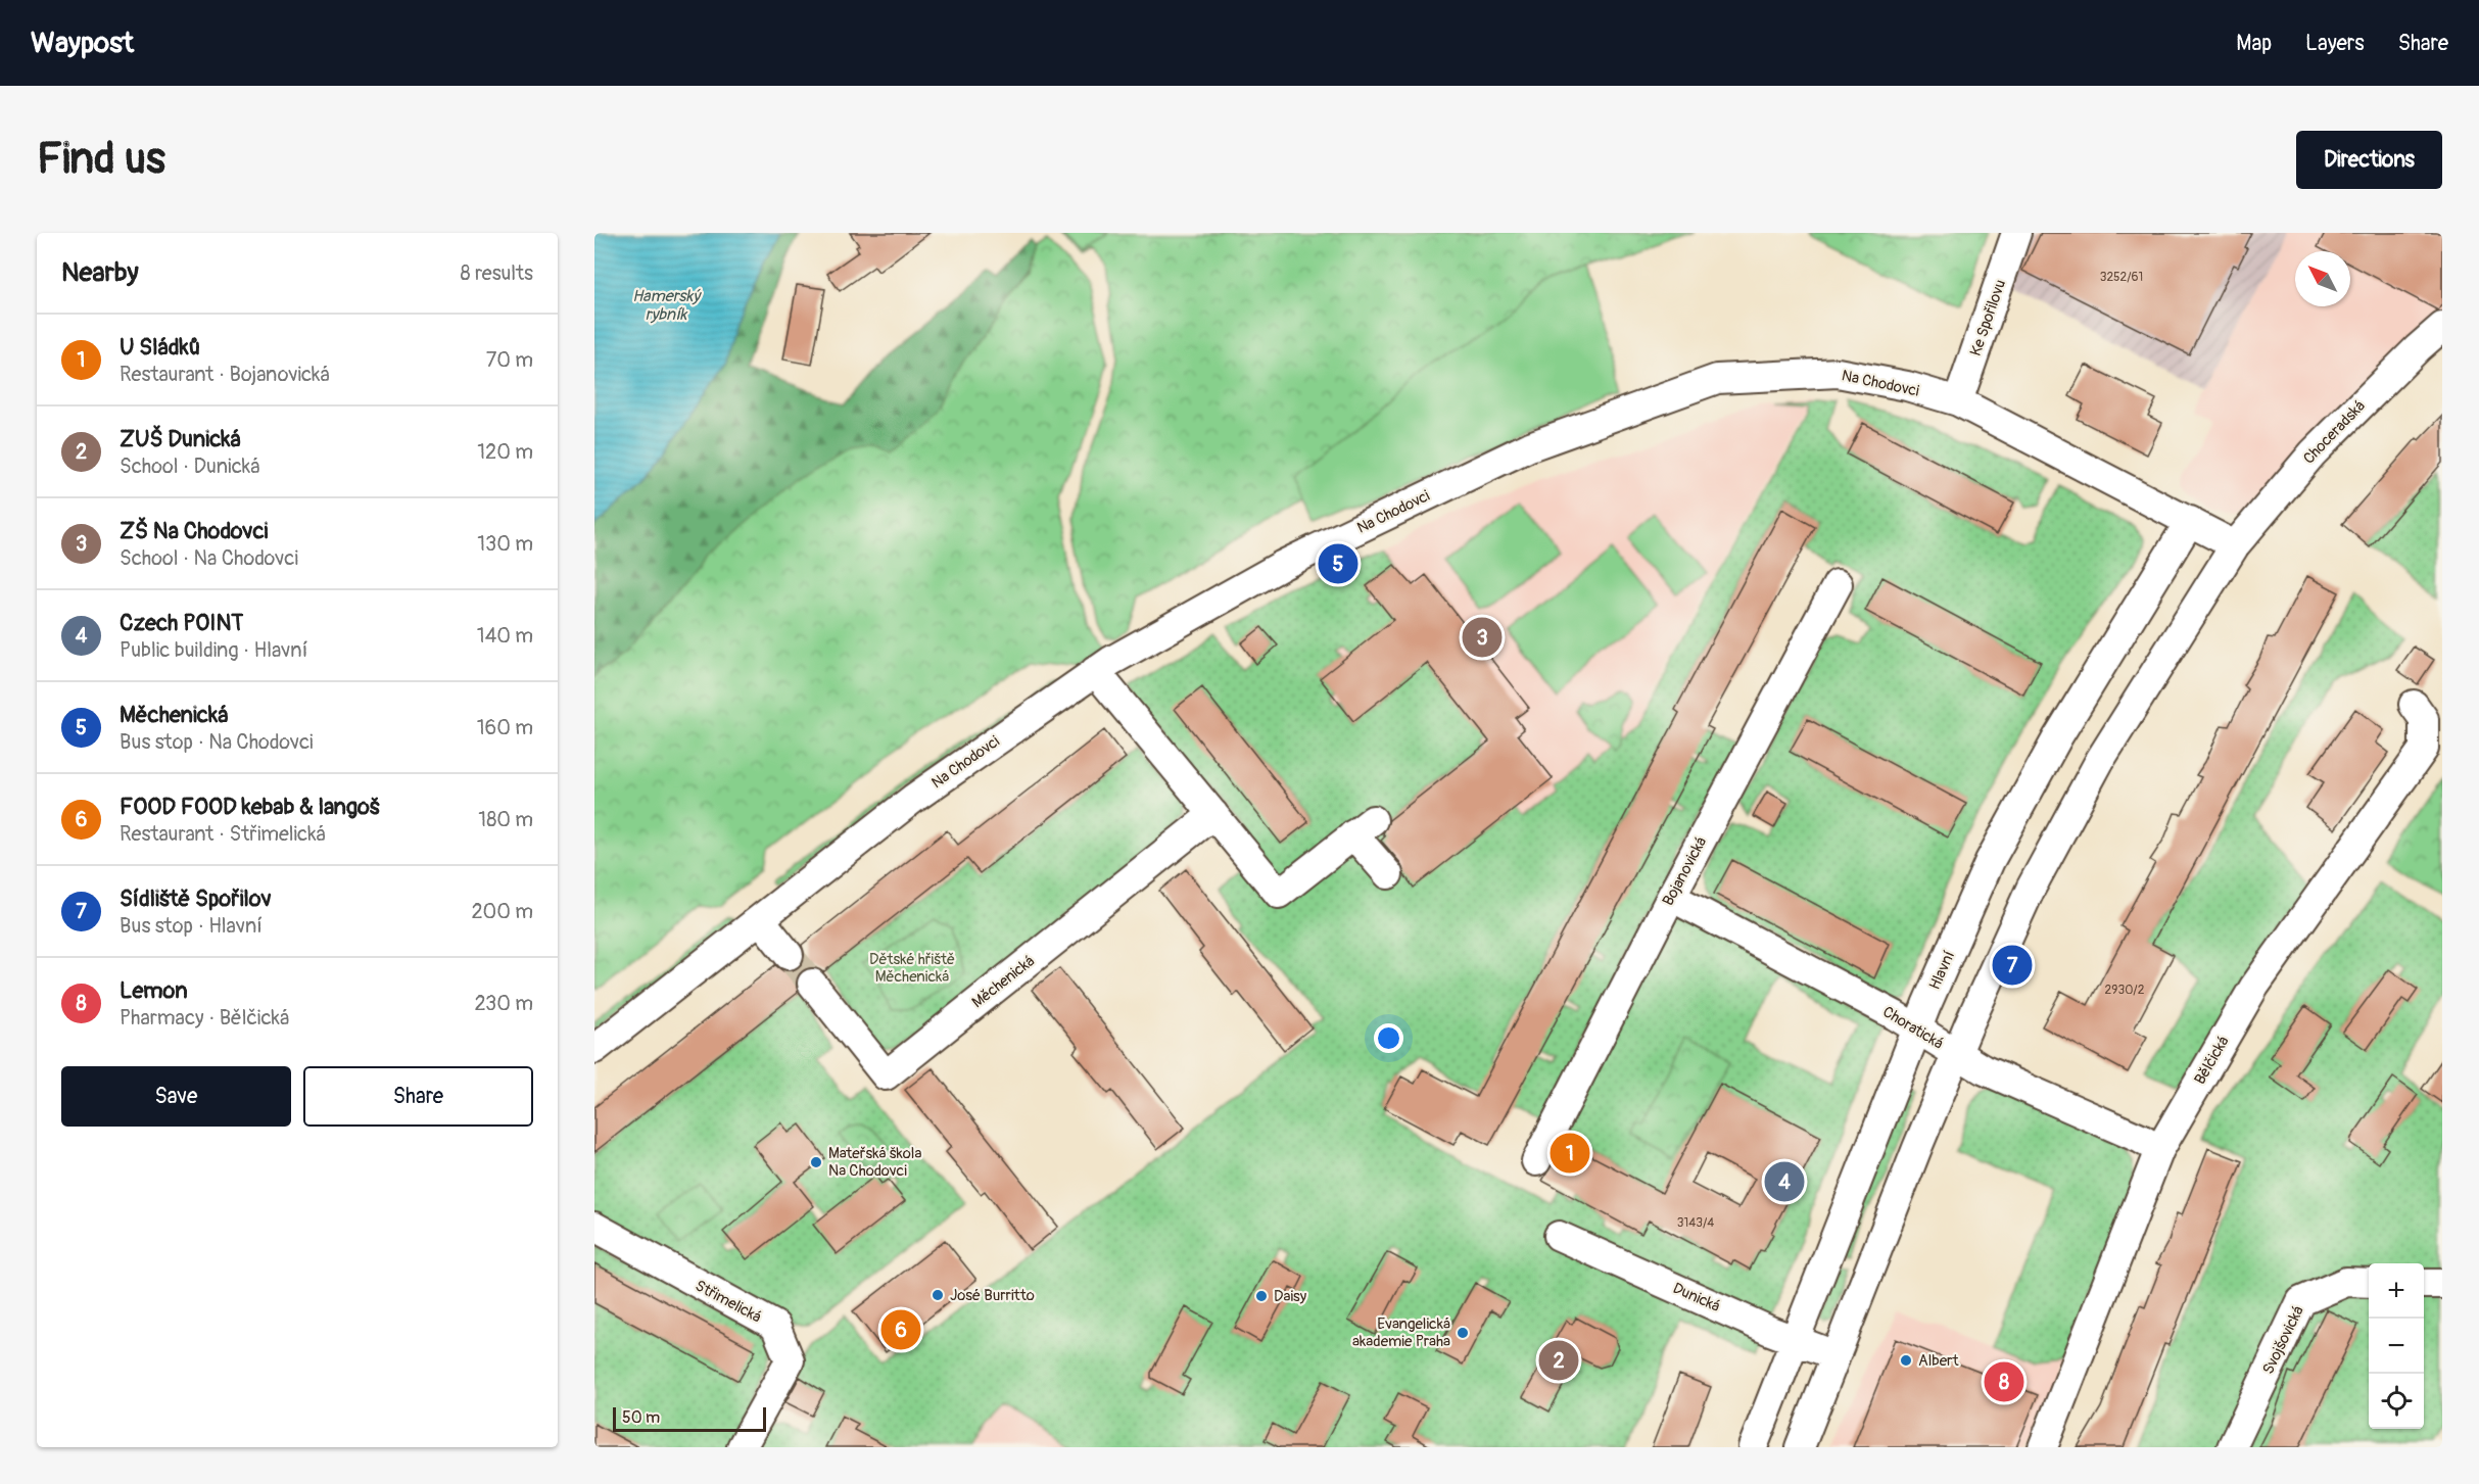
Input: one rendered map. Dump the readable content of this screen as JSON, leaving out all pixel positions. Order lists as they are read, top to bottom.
{
  "streets": {
    "street": [
      "Ke Spořilovu",
      "Na Chodovci",
      "Choceradská",
      "Bojanovická",
      "Hlavní",
      "Měchenická",
      "Choratická",
      "Bělčická",
      "Dunická",
      "Střimelická",
      "Svojšovická"
    ]
  },
  "crossings": [
    ["Ke Spořilovu", "Na Chodovci"],
    ["Na Chodovci", "Choceradská"],
    ["Na Chodovci", "Hlavní"],
    ["Bojanovická", "Choratická"],
    ["Hlavní", "Choratická"],
    ["Hlavní", "Dunická"],
    ["Choratická", "Bělčická"]
  ],
  "water": ["Hamerský rybník"],
  "parks": ["Dětské hřiště Měchenická"],
  "places": [
    "Mateřská škola Na Chodovci",
    "José Burritto",
    "Daisy",
    "Evangelická akademie Praha",
    "Albert"
  ],
  "house_numbers": ["3252/61", "2930/2", "3143/4"],
  "scale_bar": "50 m",
  "north": "top left",
  "page": {
    "header": "Waypost",
    "nav": ["Map", "Layers", "Share"],
    "buttons": [
      "Directions",
      ["Save", "Share"]
    ],
    "title": "Find us",
    "heading": ["Nearby", "8 results"],
    "list": [
      {
        "mark": "1",
        "name": "U Sládků",
        "note": "Restaurant · Bojanovická",
        "value": "70 m"
      },
      {
        "mark": "2",
        "name": "ZUŠ Dunická",
        "note": "School · Dunická",
        "value": "120 m"
      },
      {
        "mark": "3",
        "name": "ZŠ Na Chodovci",
        "note": "School · Na Chodovci",
        "value": "130 m"
      },
      {
        "mark": "4",
        "name": "Czech POINT",
        "note": "Public building · Hlavní",
        "value": "140 m"
      },
      {
        "mark": "5",
        "name": "Měchenická",
        "note": "Bus stop · Na Chodovci",
        "value": "160 m"
      },
      {
        "mark": "6",
        "name": "FOOD FOOD kebab & langoš",
        "note": "Restaurant · Střimelická",
        "value": "180 m"
      },
      {
        "mark": "7",
        "name": "Sídliště Spořilov",
        "note": "Bus stop · Hlavní",
        "value": "200 m"
      },
      {
        "mark": "8",
        "name": "Lemon",
        "note": "Pharmacy · Bělčická",
        "value": "230 m"
      }
    ],
    "pins": [
      "5",
      "3",
      "7",
      "1",
      "4",
      "6",
      "2",
      "8"
    ],
    "map_buttons": ["+", "−"],
    "scale": "50 m"
  }
}
